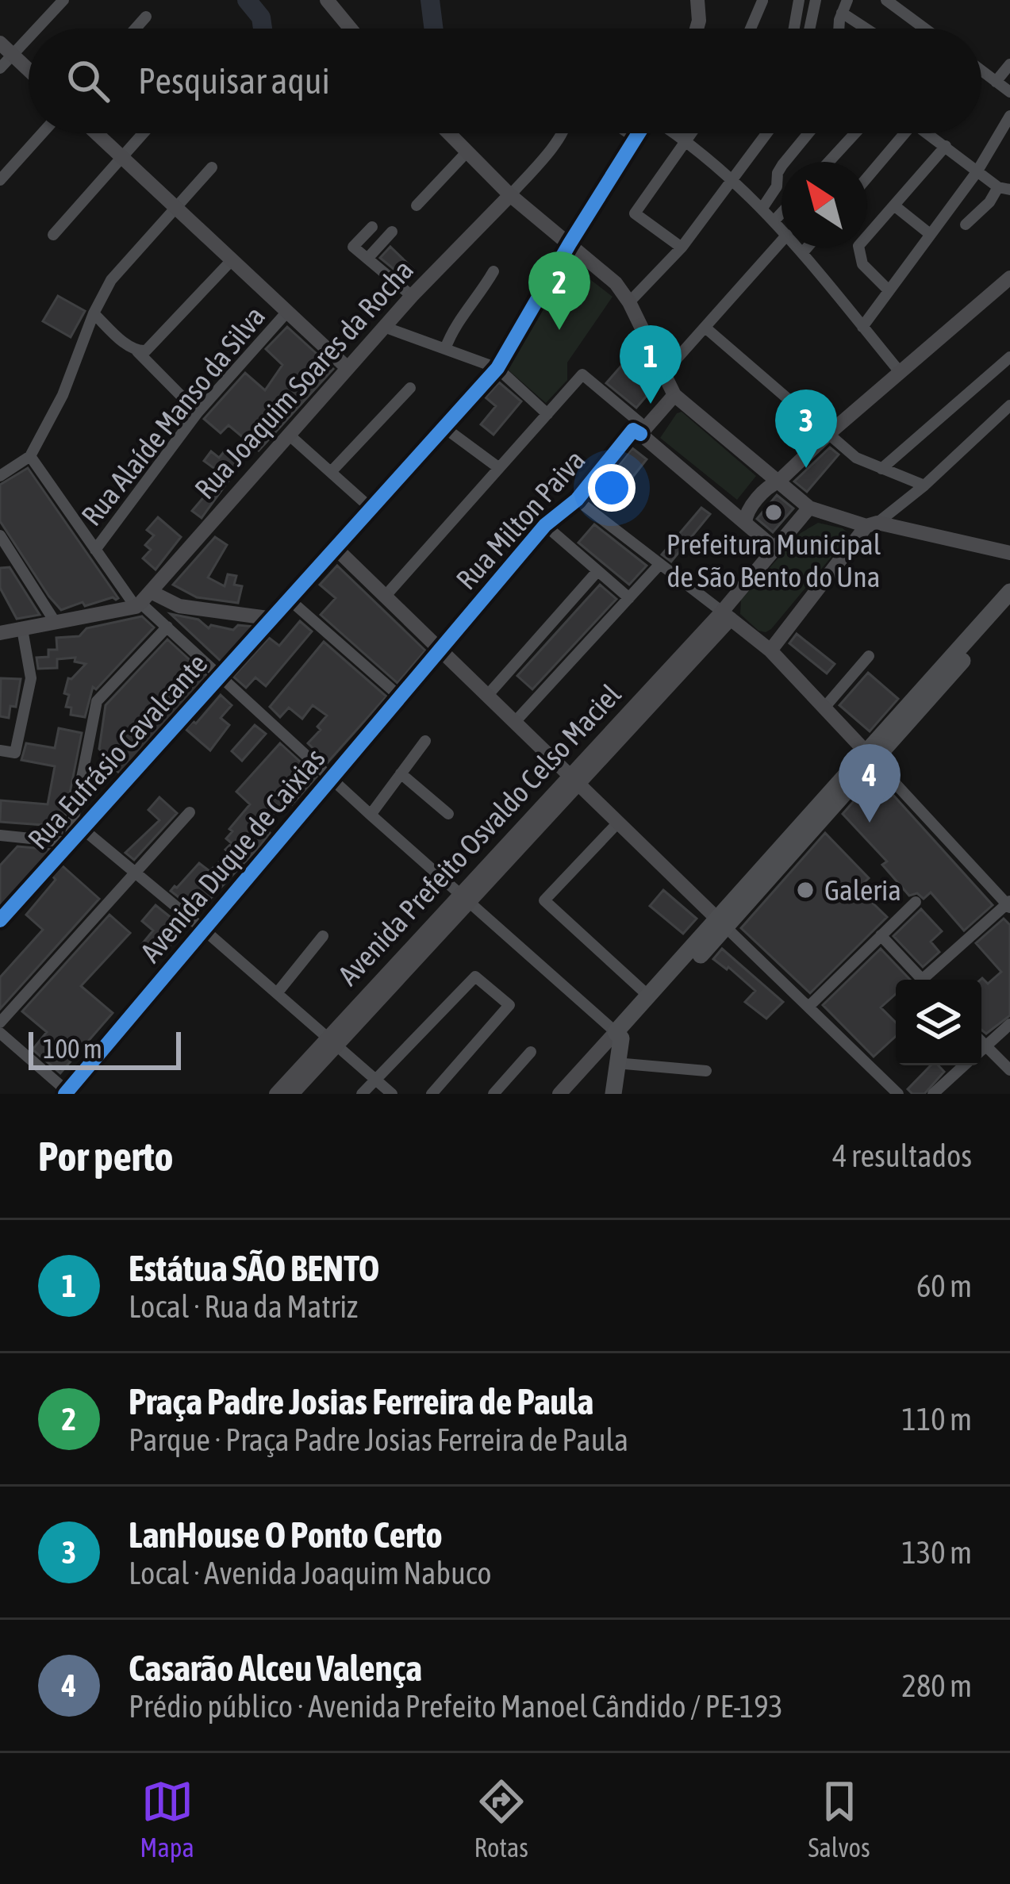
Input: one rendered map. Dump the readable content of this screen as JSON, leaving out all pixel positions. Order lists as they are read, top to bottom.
{
  "streets": {
    "street": [
      "Rua Joaquim Soares da Rocha",
      "Rua Alaíde Manso da Silva",
      "Rua Milton Paiva",
      "Rua Eufrásio Cavalcante",
      "Avenida Prefeito Osvaldo Celso Maciel",
      "Avenida Duque de Caixias"
    ]
  },
  "crossings": [
    ["Rua Milton Paiva", "Avenida Duque de Caixias"]
  ],
  "places": ["Prefeitura Municipal de São Bento do Una", "Galeria"],
  "scale_bar": "100 m",
  "north": "top left",
  "page": {
    "search": "Pesquisar aqui",
    "pins": [
      "2",
      "1",
      "3",
      "4"
    ],
    "scale": "100 m",
    "heading": ["Por perto", "4 resultados"],
    "list": [
      {
        "mark": "1",
        "name": "Estátua SÃO BENTO",
        "note": "Local · Rua da Matriz",
        "value": "60 m"
      },
      {
        "mark": "2",
        "name": "Praça Padre Josias Ferreira de Paula",
        "note": "Parque · Praça Padre Josias Ferreira de Paula",
        "value": "110 m"
      },
      {
        "mark": "3",
        "name": "LanHouse O Ponto Certo",
        "note": "Local · Avenida Joaquim Nabuco",
        "value": "130 m"
      },
      {
        "mark": "4",
        "name": "Casarão Alceu Valença",
        "note": "Prédio público · Avenida Prefeito Manoel Cândido / PE-193",
        "value": "280 m"
      }
    ],
    "nav": ["Mapa", "Rotas", "Salvos"]
  }
}
